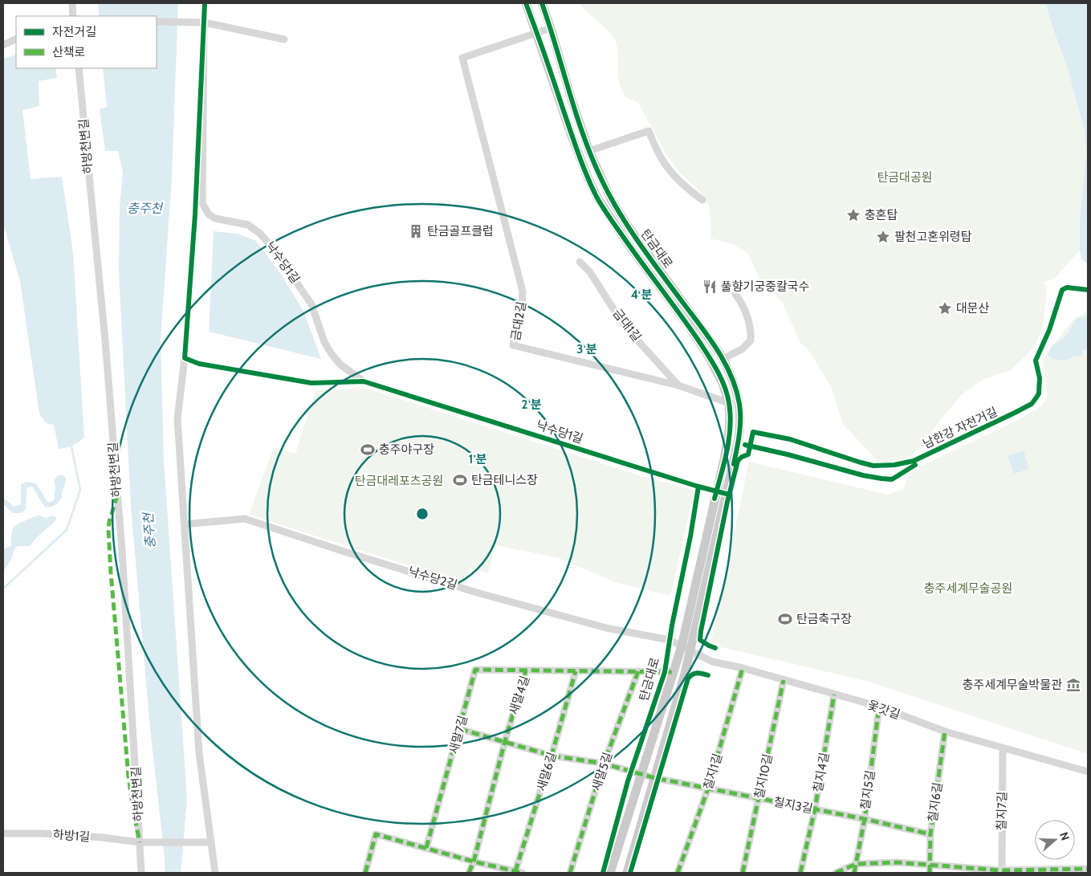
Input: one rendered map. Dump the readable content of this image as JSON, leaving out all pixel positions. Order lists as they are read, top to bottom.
{
  "streets": {
    "main road": ["탄금대로"],
    "street": [
      "하방천변길",
      "낙수당1길",
      "금대2길",
      "금대1길",
      "낙수당2길",
      "새말4길",
      "옻갓길",
      "새말7길",
      "새말6길",
      "새말5길",
      "칠지1길",
      "칠지4길",
      "칠지10길",
      "칠지5길",
      "칠지6길",
      "칠지3길",
      "칠지7길",
      "하방1길"
    ],
    "cycle path": ["남한강 자전거길"]
  },
  "crossings": [
    ["하방천변길", "하방1길"],
    ["탄금대로", "낙수당1길"],
    ["탄금대로", "금대2길"],
    ["탄금대로", "낙수당2길"],
    ["탄금대로", "새말4길"],
    ["탄금대로", "옻갓길"],
    ["탄금대로", "칠지3길"],
    ["금대2길", "금대1길"],
    ["낙수당2길", "옻갓길"],
    ["새말4길", "새말7길"],
    ["새말4길", "새말6길"],
    ["새말4길", "새말5길"],
    ["새말4길", "칠지3길"],
    ["옻갓길", "칠지1길"],
    ["옻갓길", "칠지4길"],
    ["옻갓길", "칠지10길"],
    ["옻갓길", "칠지5길"],
    ["옻갓길", "칠지6길"],
    ["옻갓길", "칠지7길"],
    ["새말7길", "칠지3길"],
    ["새말6길", "칠지3길"],
    ["새말5길", "칠지3길"],
    ["칠지1길", "칠지3길"],
    ["칠지4길", "칠지3길"],
    ["칠지10길", "칠지3길"],
    ["칠지5길", "칠지3길"],
    ["칠지6길", "칠지3길"]
  ],
  "water": ["충주천"],
  "parks": ["탄금대공원", "탄금대레포츠공원", "충주세계무술공원"],
  "places": {
    "place": ["충혼탑", "팔천고혼위령탑", "대문산"],
    "building": ["탄금골프클럽"],
    "restaurant": ["풀향기궁중칼국수"],
    "sports": ["충주야구장", "탄금테니스장", "탄금축구장"],
    "museum": ["충주세계무술박물관"]
  },
  "legend": ["자전거길", "산책로"],
  "north": "right",
  "rings": [
    "4 분",
    "3 분",
    "2 분",
    "1 분"
  ]
}
